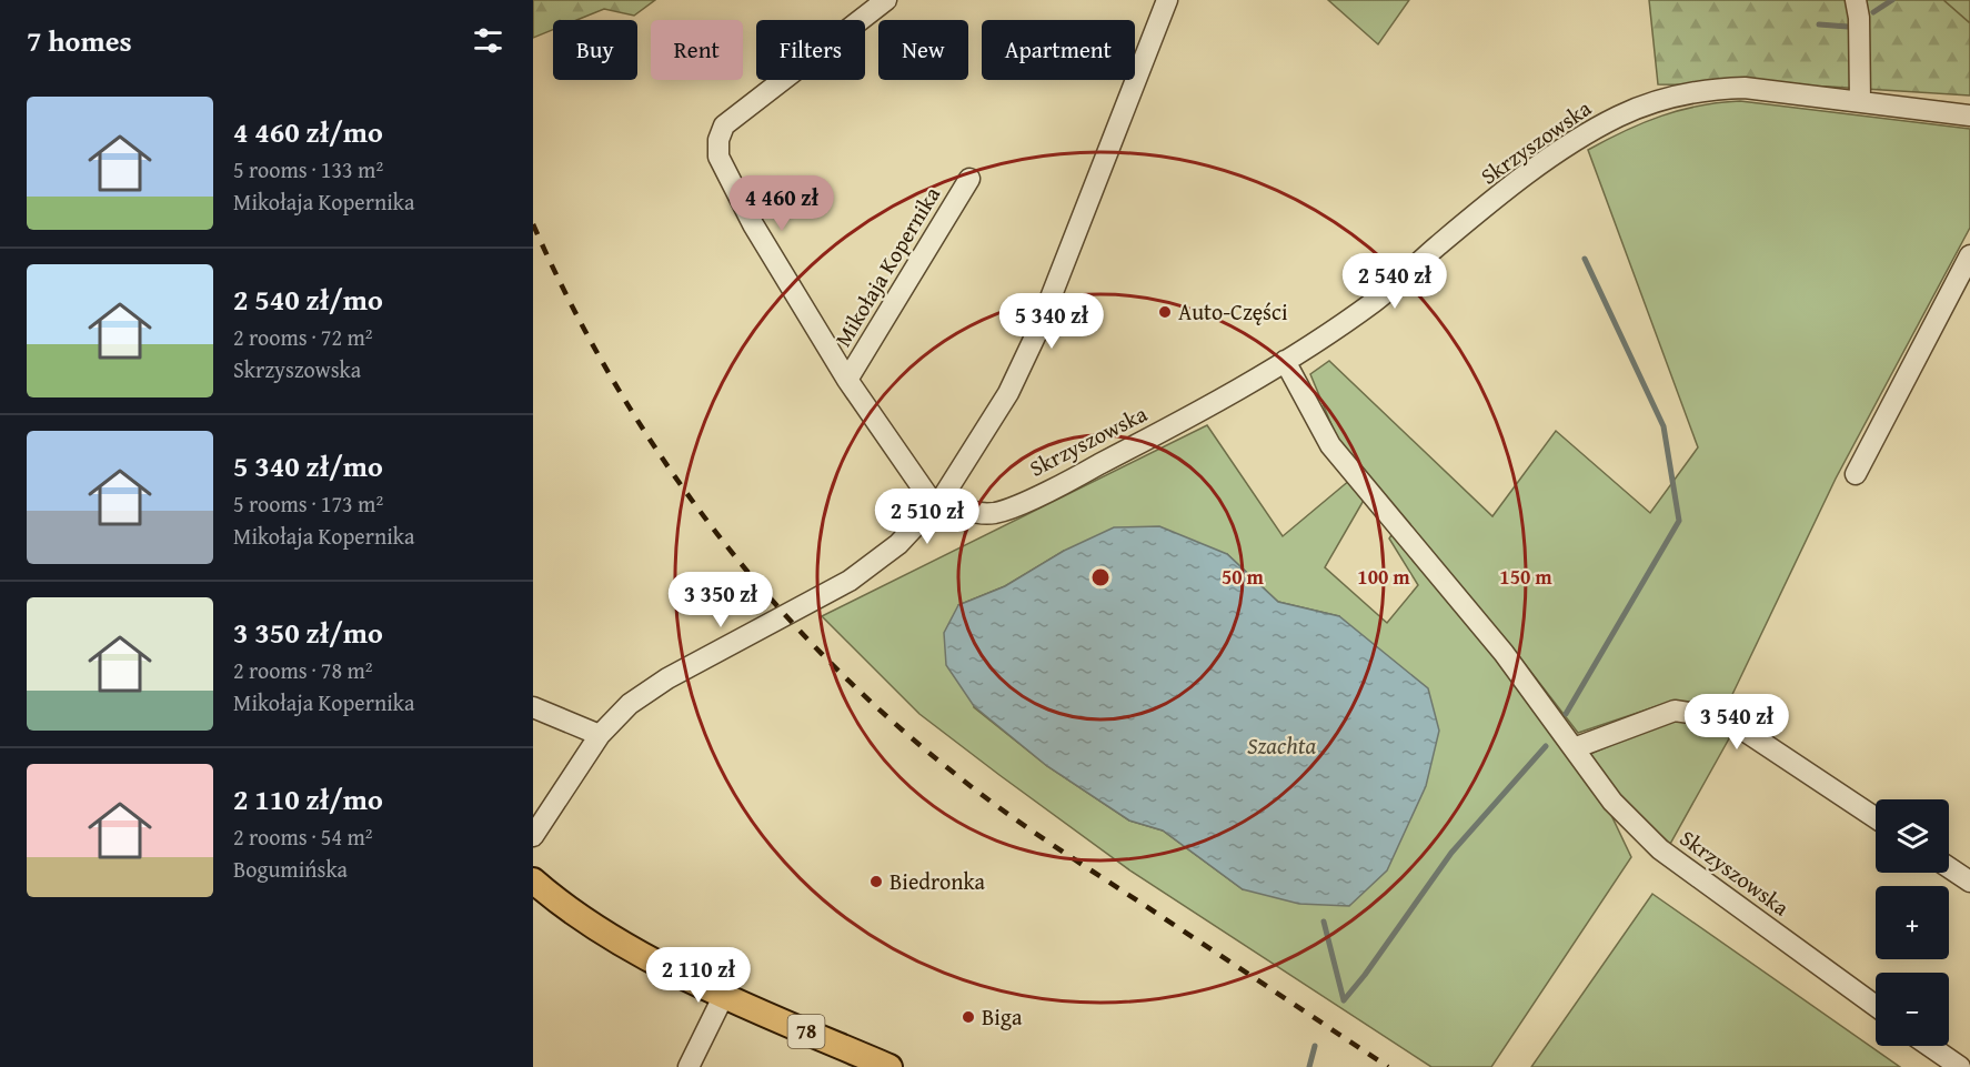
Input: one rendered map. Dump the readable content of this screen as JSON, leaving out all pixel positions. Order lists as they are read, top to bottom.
{
  "streets": {
    "main road": ["78"],
    "street": ["Skrzyszowska", "Mikołaja Kopernika"]
  },
  "crossings": [
    ["Skrzyszowska", "Mikołaja Kopernika"]
  ],
  "water": ["Szachta"],
  "places": ["Auto-Części", "Biedronka", "Biga"],
  "page": {
    "heading": "7 homes",
    "chip": [
      "Buy",
      "Rent",
      "Filters",
      "New",
      "Apartment"
    ],
    "list": [
      {
        "name": "4 460 zł/mo",
        "note": "5 rooms · 133 m² · Mikołaja Kopernika"
      },
      {
        "name": "2 540 zł/mo",
        "note": "2 rooms · 72 m² · Skrzyszowska"
      },
      {
        "name": "5 340 zł/mo",
        "note": "5 rooms · 173 m² · Mikołaja Kopernika"
      },
      {
        "name": "3 350 zł/mo",
        "note": "2 rooms · 78 m² · Mikołaja Kopernika"
      },
      {
        "name": "2 110 zł/mo",
        "note": "2 rooms · 54 m² · Bogumińska"
      }
    ],
    "price": [
      "4 460 zł",
      "2 540 zł",
      "5 340 zł",
      "2 510 zł",
      "3 350 zł",
      "3 540 zł",
      "2 110 zł"
    ],
    "map_buttons": ["+", "−"]
  },
  "rings": ["50 m", "100 m", "150 m"]
}
